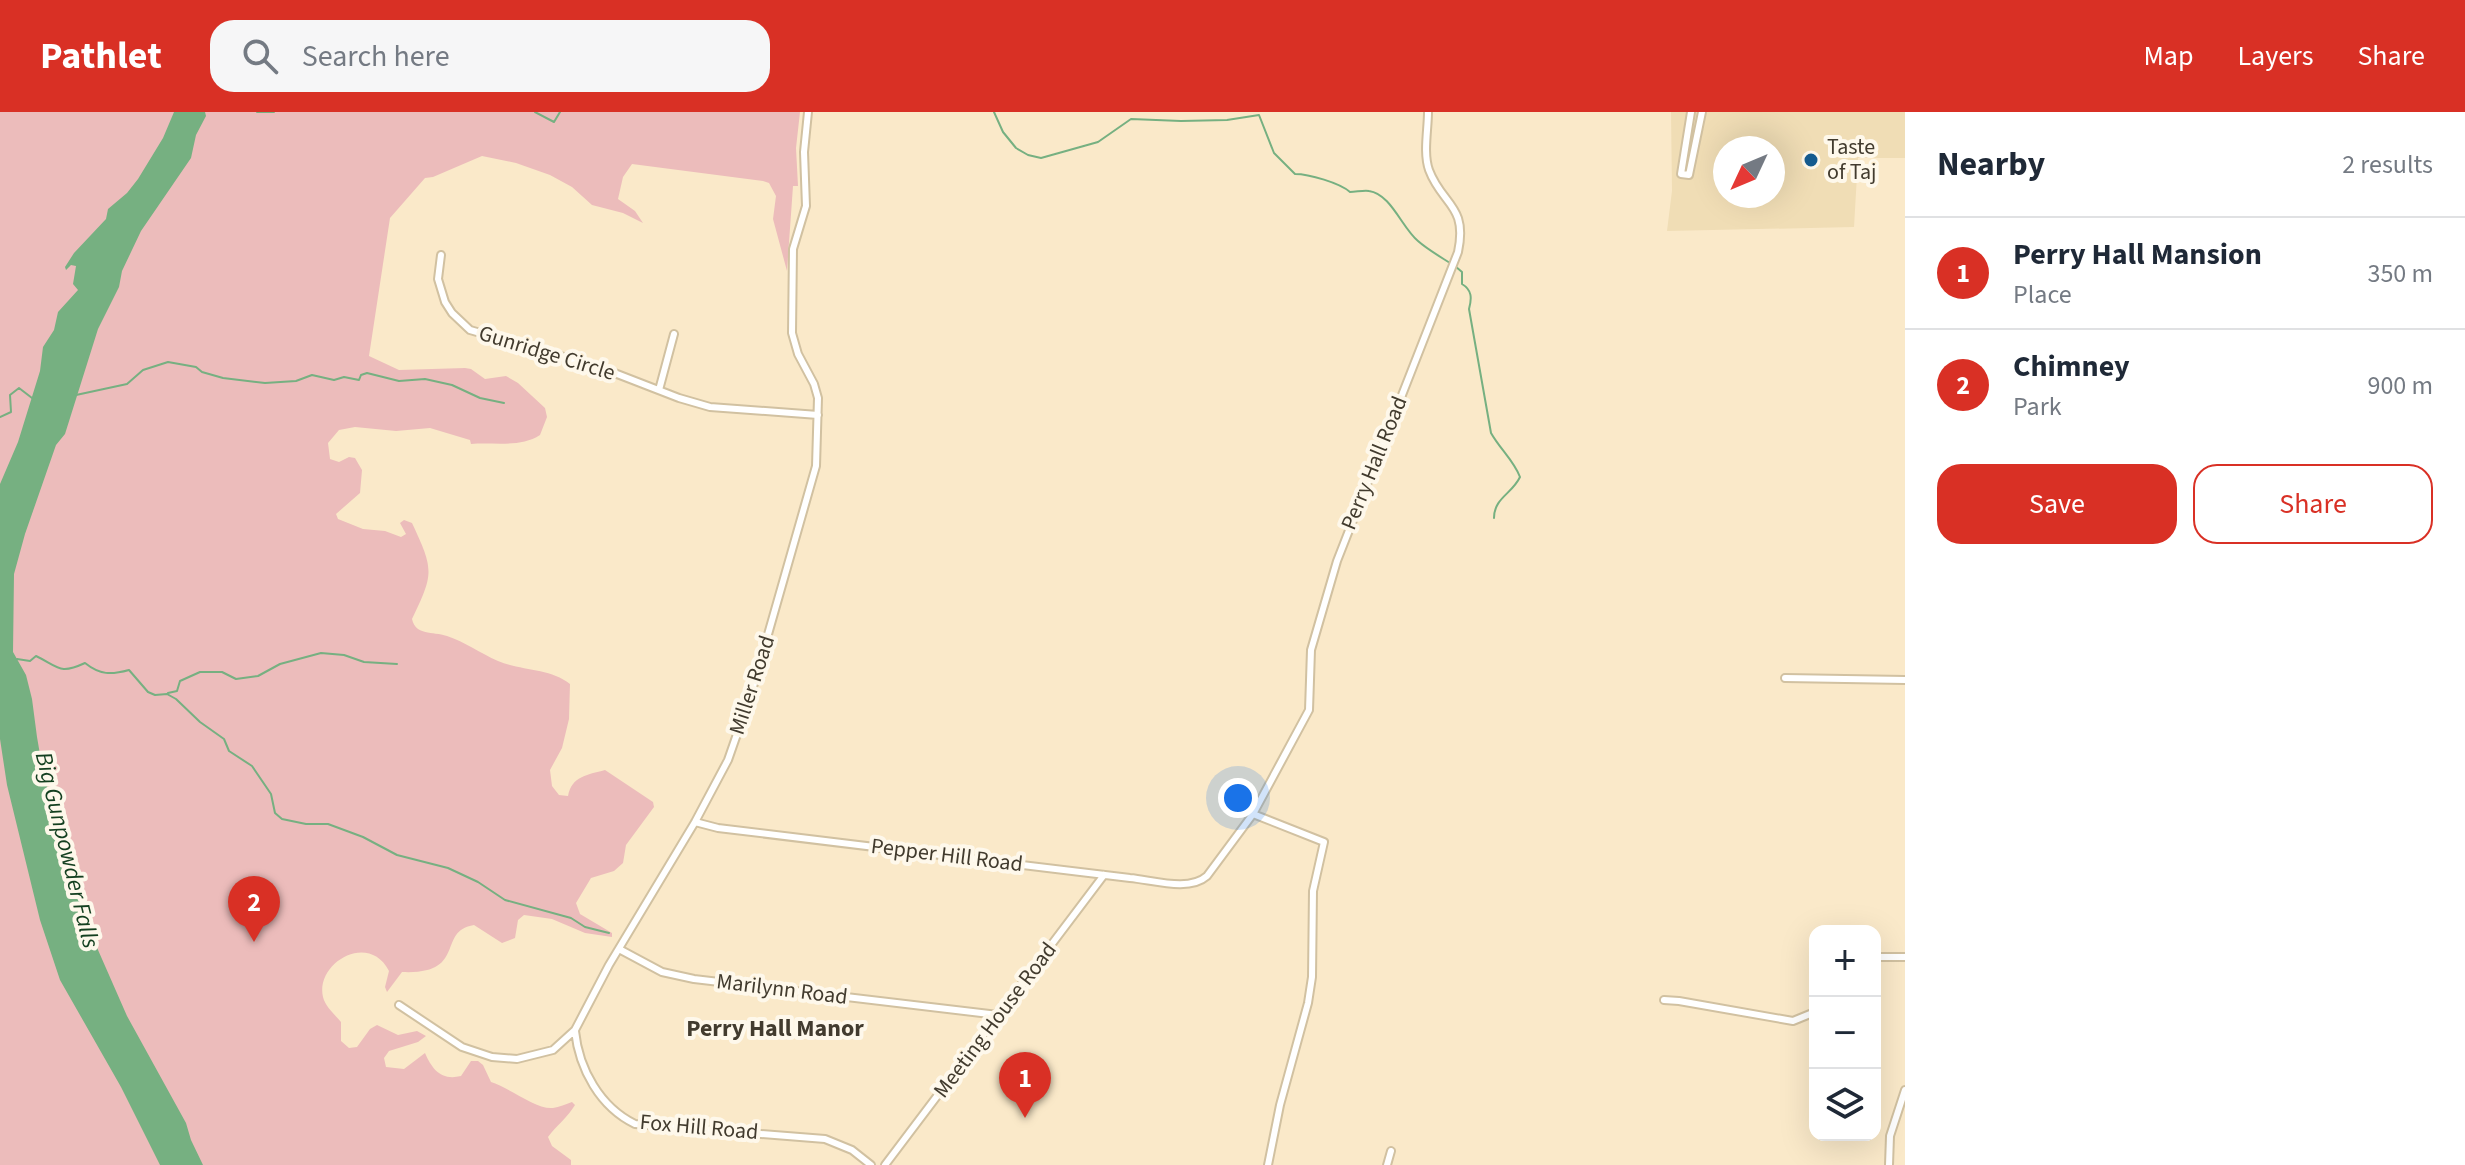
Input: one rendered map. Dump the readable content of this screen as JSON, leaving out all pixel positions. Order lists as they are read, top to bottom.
{
  "streets": {
    "street": [
      "Gunridge Circle",
      "Perry Hall Road",
      "Miller Road",
      "Pepper Hill Road",
      "Marilynn Road",
      "Meeting House Road",
      "Fox Hill Road"
    ]
  },
  "crossings": [
    ["Gunridge Circle", "Miller Road"],
    ["Perry Hall Road", "Pepper Hill Road"],
    ["Miller Road", "Pepper Hill Road"],
    ["Miller Road", "Marilynn Road"],
    ["Miller Road", "Fox Hill Road"],
    ["Pepper Hill Road", "Meeting House Road"],
    ["Marilynn Road", "Meeting House Road"]
  ],
  "districts": ["Perry Hall Manor"],
  "water": ["Big Gunpowder Falls"],
  "places": ["Taste of Taj"],
  "north": "bottom left",
  "page": {
    "header": "Pathlet",
    "search": "Search here",
    "nav": ["Map", "Layers", "Share"],
    "heading": ["Nearby", "2 results"],
    "list": [
      {
        "mark": "1",
        "name": "Perry Hall Mansion",
        "note": "Place",
        "value": "350 m"
      },
      {
        "mark": "2",
        "name": "Chimney",
        "note": "Park",
        "value": "900 m"
      }
    ],
    "buttons": ["Save", "Share"],
    "pins": ["2", "1"],
    "map_buttons": ["+", "−"]
  }
}
